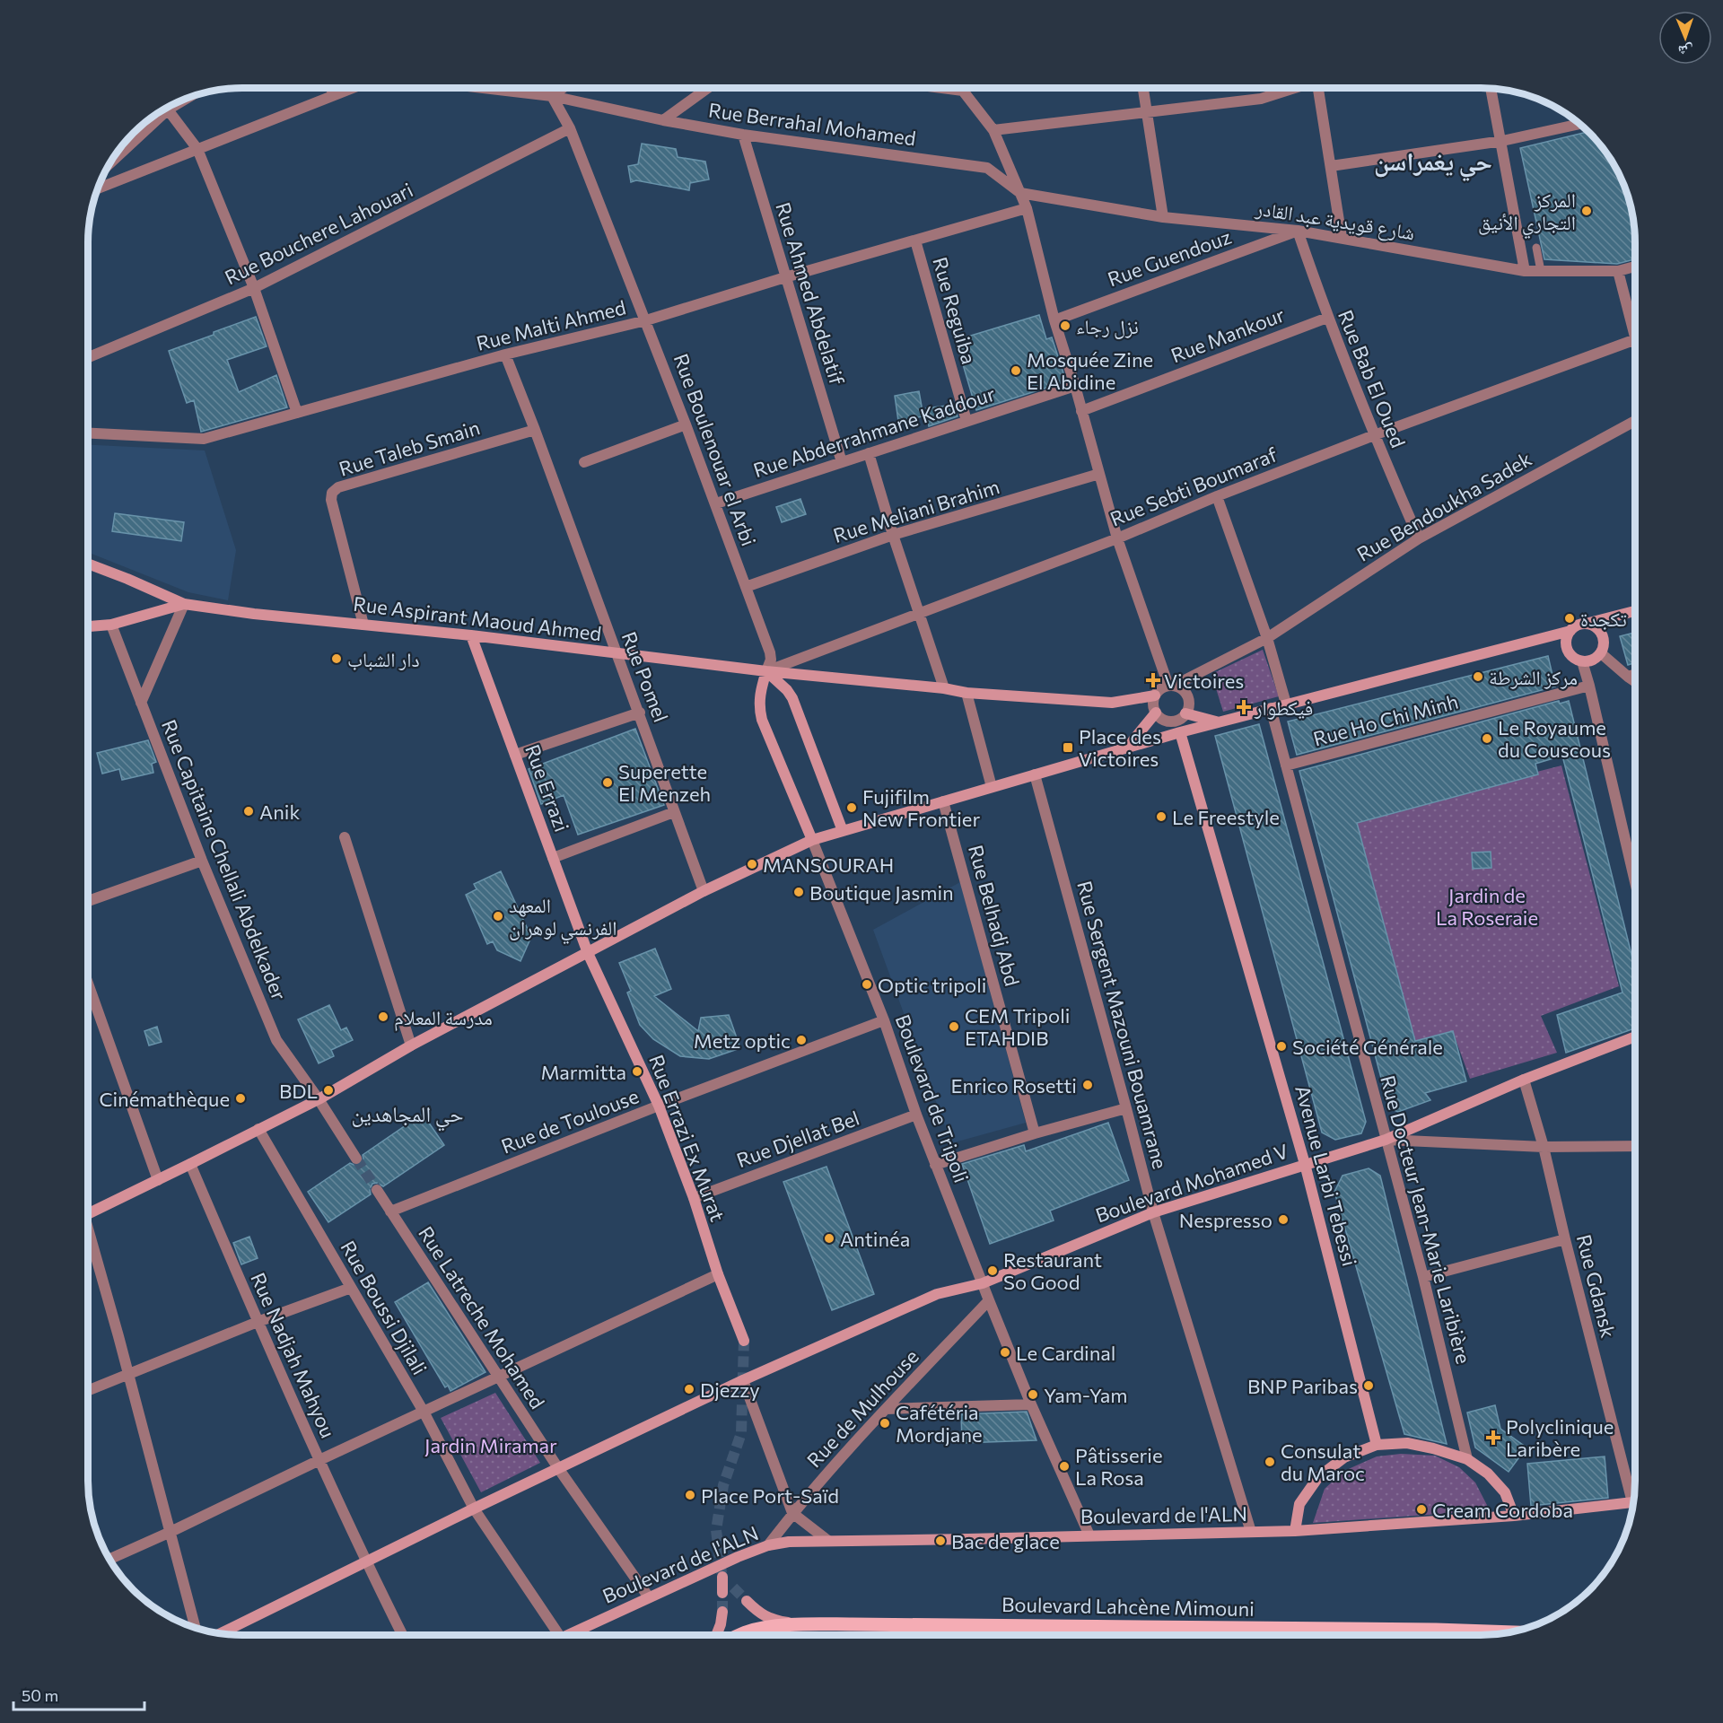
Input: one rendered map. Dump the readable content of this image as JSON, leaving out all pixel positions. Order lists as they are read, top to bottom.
{
  "streets": {
    "main road": ["Boulevard Lahcène Mimouni"],
    "street": [
      "Rue Berrahal Mohamed",
      "شارع قويدية عبد القادر",
      "Rue Bouchere Lahouari",
      "Rue Guendouz",
      "Rue Ahmed Abdelatif",
      "Rue Reguiba",
      "Rue Malti Ahmed",
      "Rue Mankour",
      "Rue Bab El Oued",
      "Rue Abderrahmane Kaddour",
      "Rue Taleb Smain",
      "Rue Boulenouar el Arbi",
      "Rue Sebti Boumaraf",
      "Rue Bendoukha Sadek",
      "Rue Meliani Brahim",
      "Rue Aspirant Maoud Ahmed",
      "Rue Pomel",
      "Rue Ho Chi Minh",
      "Rue Errazi",
      "Rue Capitaine Chellali Abdelkader",
      "Rue Belhadj Abd",
      "Rue Sergent Mazouni Bouamrane",
      "Boulevard de Tripoli",
      "Rue de Toulouse",
      "Rue Errazi Ex Murat",
      "Rue Djellat Bel",
      "Avenue Larbi Tebessi",
      "Boulevard Mohamed V",
      "Rue Docteur Jean-Marie Laribière",
      "Rue Gdansk",
      "Rue Boussi Djilali",
      "Rue Latreche Mohamed",
      "Rue Nadjah Mahyou",
      "Rue de Mulhouse",
      "Boulevard de l'ALN"
    ]
  },
  "crossings": [
    ["Rue Berrahal Mohamed", "شارع قويدية عبد القادر"],
    ["Rue Berrahal Mohamed", "Rue Ahmed Abdelatif"],
    ["Rue Berrahal Mohamed", "Rue Boulenouar el Arbi"],
    ["شارع قويدية عبد القادر", "Rue Guendouz"],
    ["شارع قويدية عبد القادر", "Rue Bab El Oued"],
    ["Rue Bouchere Lahouari", "Rue Boulenouar el Arbi"],
    ["Rue Guendouz", "Rue Bab El Oued"],
    ["Rue Ahmed Abdelatif", "Rue Malti Ahmed"],
    ["Rue Ahmed Abdelatif", "Rue Abderrahmane Kaddour"],
    ["Rue Reguiba", "Rue Malti Ahmed"],
    ["Rue Reguiba", "Rue Abderrahmane Kaddour"],
    ["Rue Malti Ahmed", "Rue Boulenouar el Arbi"],
    ["Rue Malti Ahmed", "Rue Pomel"],
    ["Rue Mankour", "Rue Bab El Oued"],
    ["Rue Bab El Oued", "Rue Sebti Boumaraf"],
    ["Rue Bab El Oued", "Rue Bendoukha Sadek"],
    ["Rue Abderrahmane Kaddour", "Rue Boulenouar el Arbi"],
    ["Rue Taleb Smain", "Rue Aspirant Maoud Ahmed"],
    ["Rue Taleb Smain", "Rue Pomel"],
    ["Rue Boulenouar el Arbi", "Rue Sebti Boumaraf"],
    ["Rue Boulenouar el Arbi", "Rue Meliani Brahim"],
    ["Rue Boulenouar el Arbi", "Rue Aspirant Maoud Ahmed"],
    ["Rue Boulenouar el Arbi", "Boulevard de Tripoli"],
    ["Rue Sebti Boumaraf", "Rue Aspirant Maoud Ahmed"],
    ["Rue Sebti Boumaraf", "Boulevard de Tripoli"],
    ["Rue Bendoukha Sadek", "Rue Aspirant Maoud Ahmed"],
    ["Rue Aspirant Maoud Ahmed", "Rue Pomel"],
    ["Rue Aspirant Maoud Ahmed", "Rue Errazi"],
    ["Rue Aspirant Maoud Ahmed", "Boulevard de Tripoli"],
    ["Rue Ho Chi Minh", "Rue Docteur Jean-Marie Laribière"],
    ["Rue Errazi", "Rue Errazi Ex Murat"],
    ["Rue Sergent Mazouni Bouamrane", "Boulevard Mohamed V"],
    ["Rue Sergent Mazouni Bouamrane", "Boulevard de l'ALN"],
    ["Boulevard de Tripoli", "Rue de Toulouse"],
    ["Boulevard de Tripoli", "Rue Djellat Bel"],
    ["Boulevard de Tripoli", "Boulevard Mohamed V"],
    ["Boulevard de Tripoli", "Rue de Mulhouse"],
    ["Boulevard de Tripoli", "Boulevard de l'ALN"],
    ["Rue de Toulouse", "Rue Errazi Ex Murat"],
    ["Rue de Toulouse", "Rue Latreche Mohamed"],
    ["Rue Errazi Ex Murat", "Rue Djellat Bel"],
    ["Avenue Larbi Tebessi", "Boulevard Mohamed V"],
    ["Boulevard Mohamed V", "Rue Docteur Jean-Marie Laribière"],
    ["Boulevard Mohamed V", "Rue Gdansk"],
    ["Boulevard Mohamed V", "Rue Boussi Djilali"],
    ["Boulevard Mohamed V", "Rue Latreche Mohamed"],
    ["Boulevard Mohamed V", "Rue Nadjah Mahyou"],
    ["Rue Latreche Mohamed", "Boulevard de l'ALN"],
    ["Rue de Mulhouse", "Boulevard de l'ALN"]
  ],
  "districts": ["حي يغمراسن", "حي المجاهدين"],
  "parks": ["Jardin de La Roseraie", "Jardin Miramar"],
  "places": {
    "other": [
      "المركز التجاري الأنيق",
      "نزل رجاء",
      "Mosquée Zine El Abidine",
      "تكجدة",
      "دار الشباب",
      "مركز الشرطة",
      "Le Royaume du Couscous",
      "Superette El Menzeh",
      "Fujifilm New Frontier",
      "Anik",
      "Le Freestyle",
      "MANSOURAH",
      "Boutique Jasmin",
      "المعهد الفرنسي لوهران",
      "Optic tripoli",
      "مدرسة المعلام",
      "CEM Tripoli ETAHDIB",
      "Metz optic",
      "Société Générale",
      "Marmitta",
      "Enrico Rosetti",
      "BDL",
      "Cinémathèque",
      "Nespresso",
      "Antinéa",
      "Restaurant So Good",
      "Le Cardinal",
      "BNP Paribas",
      "Djezzy",
      "Yam-Yam",
      "Cafétéria Mordjane",
      "Consulat du Maroc",
      "Pâtisserie La Rosa",
      "Place Port-Saïd",
      "Cream Cordoba",
      "Bac de glace"
    ],
    "health": ["Victoires", "فيكطوار", "Polyclinique Laribère"],
    "transit": ["Place des Victoires"]
  },
  "scale_bar": "50 m",
  "north": "bottom"
}
